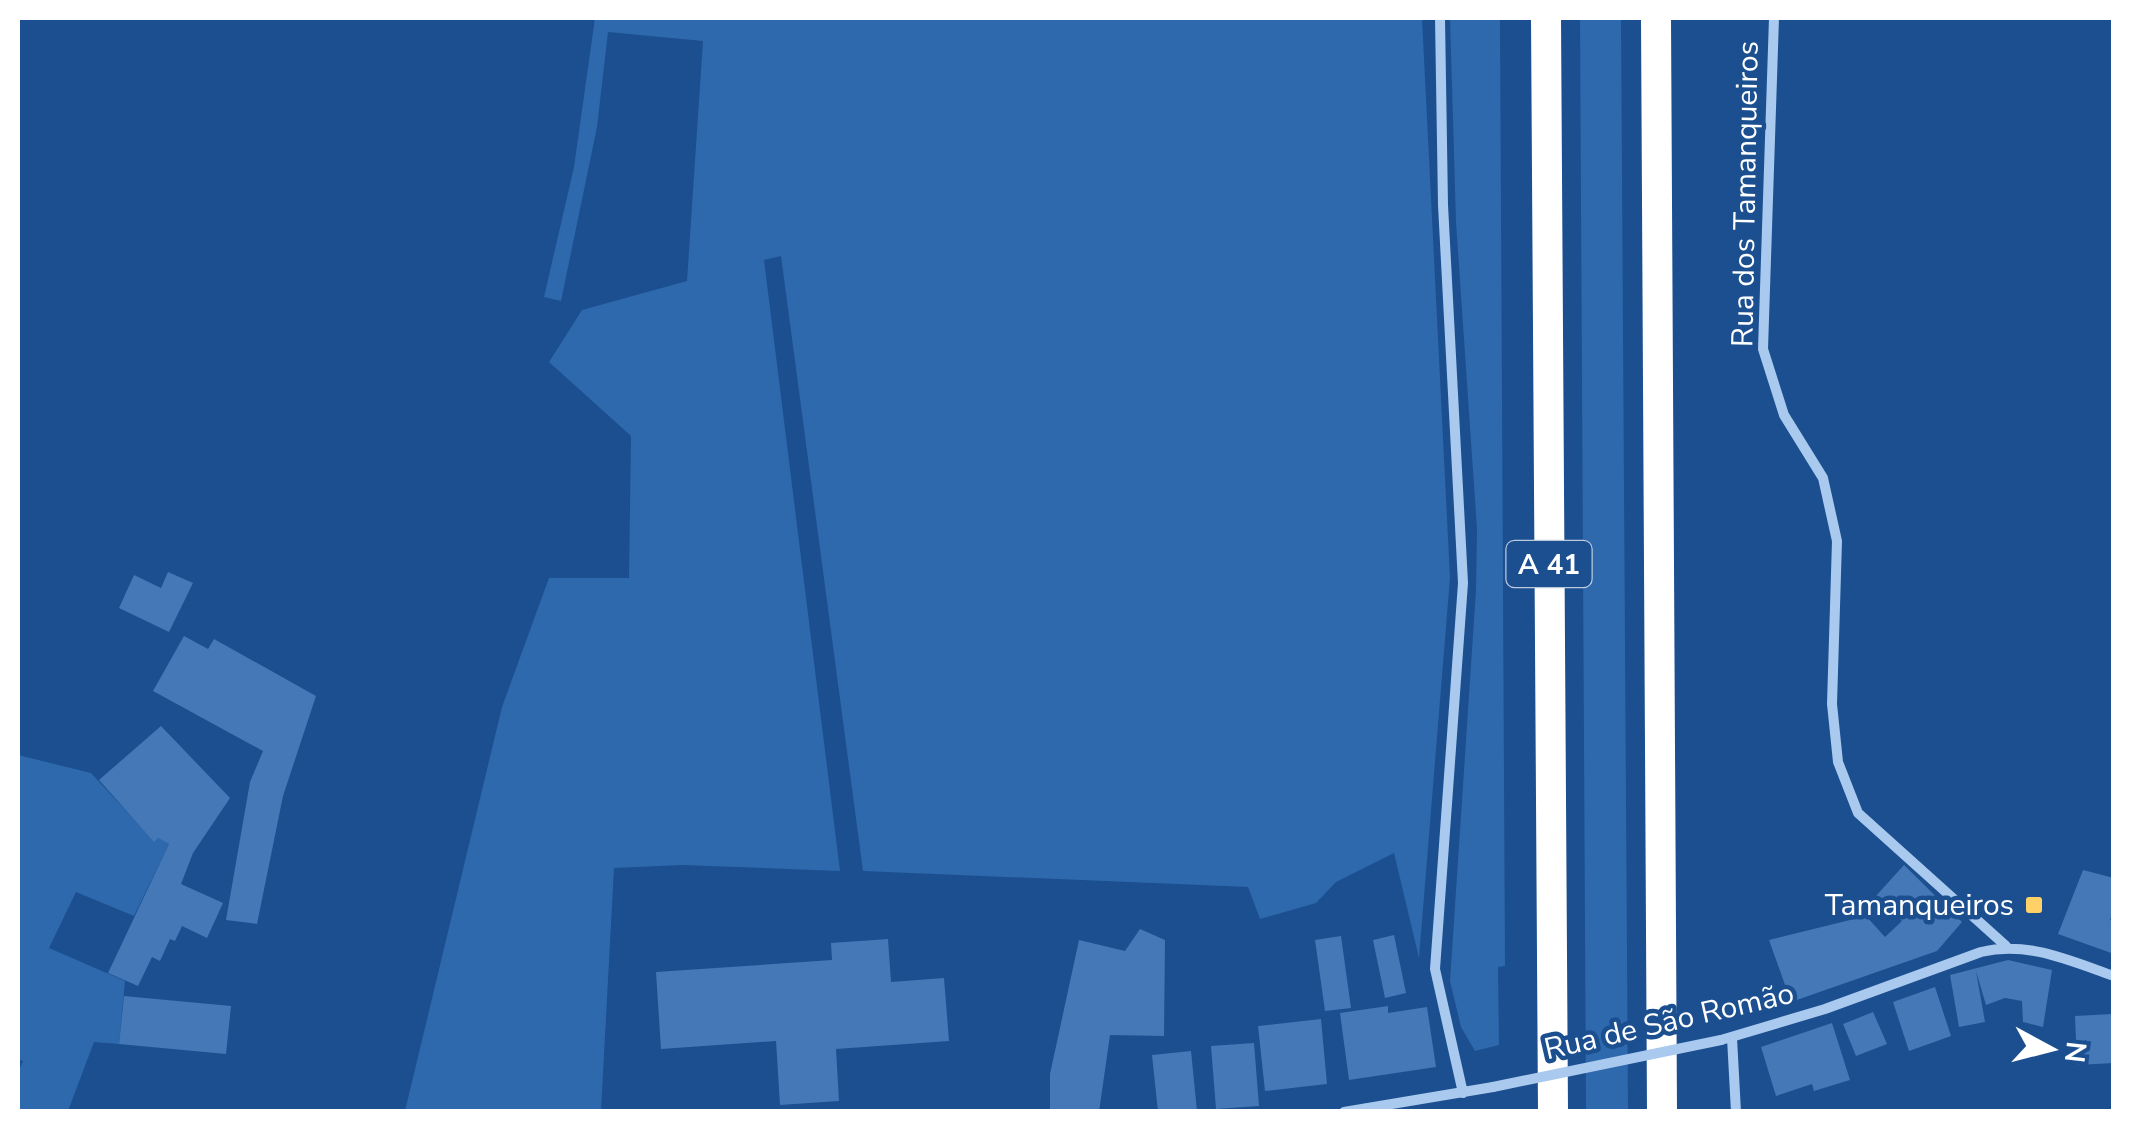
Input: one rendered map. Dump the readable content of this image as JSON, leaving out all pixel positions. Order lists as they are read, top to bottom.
{
  "streets": {
    "highway": ["A 41"],
    "street": ["Rua dos Tamanqueiros", "Rua de São Romão"]
  },
  "crossings": [
    ["Rua dos Tamanqueiros", "Rua de São Romão"]
  ],
  "places": {
    "transit": ["Tamanqueiros"]
  },
  "north": "right"
}
